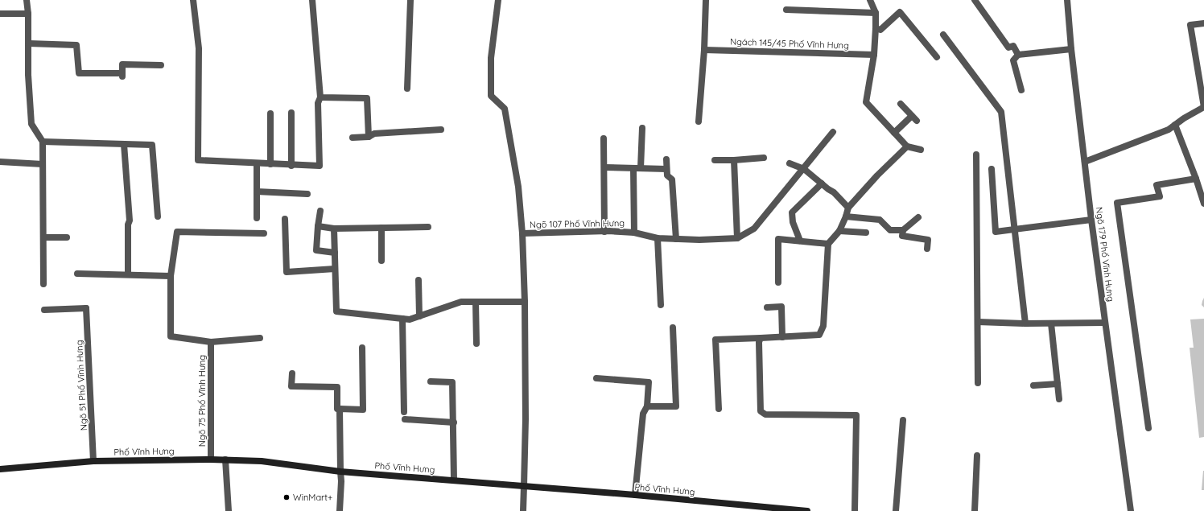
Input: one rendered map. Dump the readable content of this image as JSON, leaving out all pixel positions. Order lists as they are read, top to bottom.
{
  "streets": {
    "main road": ["Phố Vĩnh Hưng"],
    "street": [
      "Ngách 145/45 Phố Vĩnh Hưng",
      "Ngõ 107 Phố Vĩnh Hưng",
      "Ngõ 179 Phố Vĩnh Hưng",
      "Ngõ 51 Phố Vĩnh Hưng",
      "Ngõ 75 Phố Vĩnh Hưng"
    ]
  },
  "crossings": [
    ["Ngõ 107 Phố Vĩnh Hưng", "Phố Vĩnh Hưng"],
    ["Ngõ 51 Phố Vĩnh Hưng", "Phố Vĩnh Hưng"],
    ["Ngõ 75 Phố Vĩnh Hưng", "Phố Vĩnh Hưng"]
  ],
  "places": ["WinMart+"]
}
